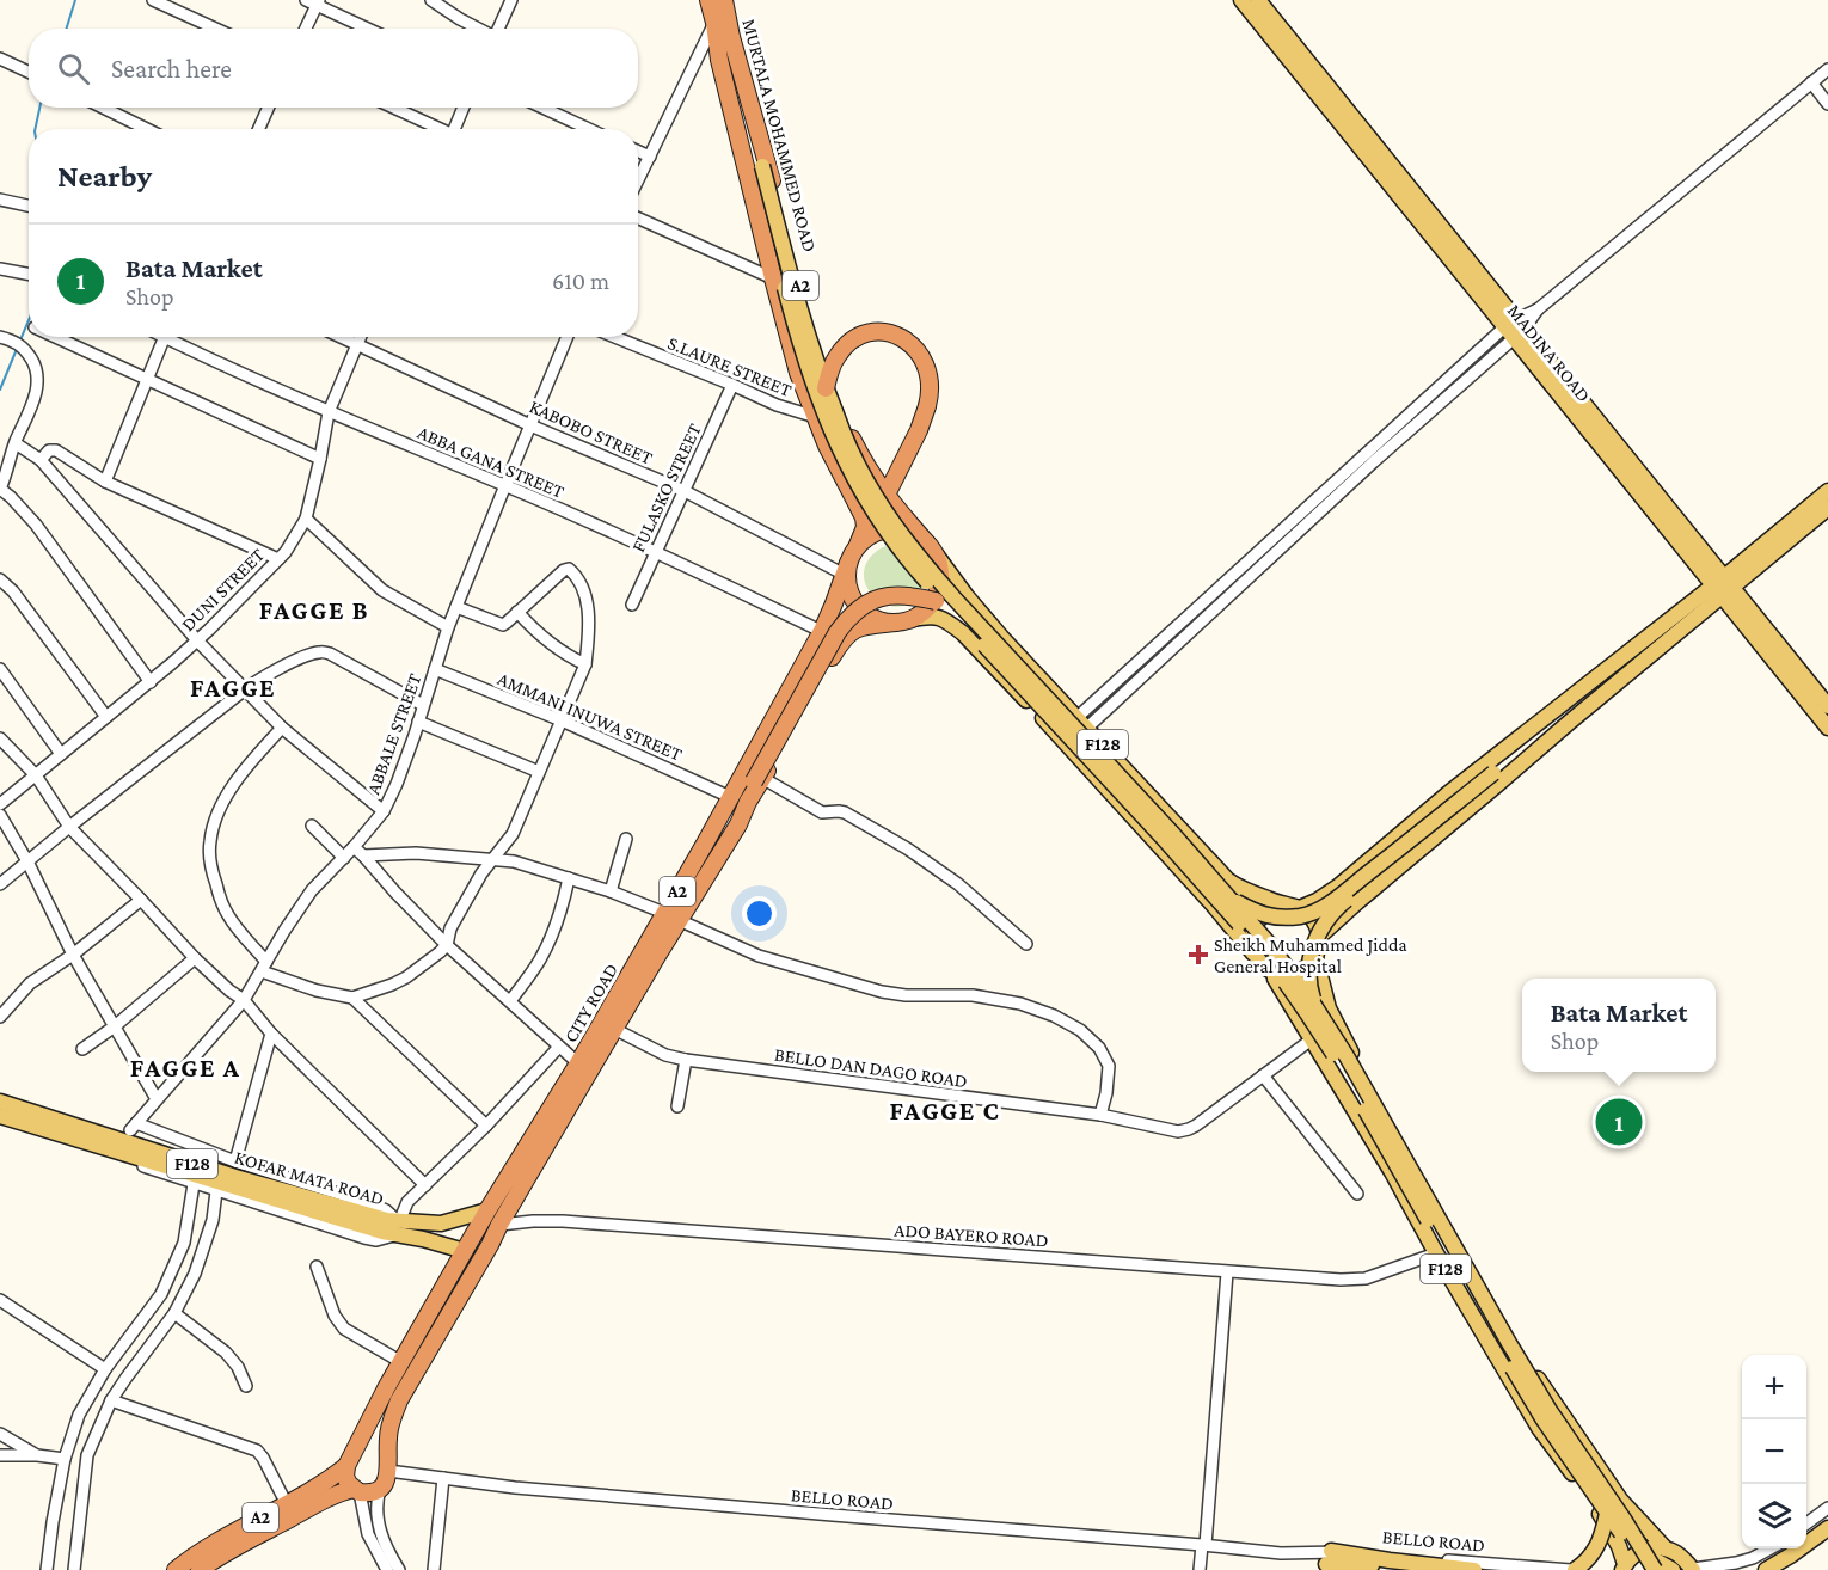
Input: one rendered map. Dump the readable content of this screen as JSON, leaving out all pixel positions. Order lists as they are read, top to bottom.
{
  "streets": {
    "highway": ["MURTALA MOHAMMED ROAD", "A2", "CITY ROAD"],
    "main road": ["MADINA ROAD", "F128", "KOFAR MATA ROAD"],
    "street": [
      "S.LAURE STREET",
      "KABOBO STREET",
      "ABBA GANA STREET",
      "FULASKO STREET",
      "DUNI STREET",
      "AMMANI INUWA STREET",
      "ABBALE STREET",
      "BELLO DAN DAGO ROAD",
      "ADO BAYERO ROAD",
      "BELLO ROAD"
    ]
  },
  "crossings": [
    ["MURTALA MOHAMMED ROAD", "A2"],
    ["MURTALA MOHAMMED ROAD", "S.LAURE STREET"],
    ["MURTALA MOHAMMED ROAD", "KABOBO STREET"],
    ["MURTALA MOHAMMED ROAD", "F128"],
    ["MURTALA MOHAMMED ROAD", "CITY ROAD"],
    ["A2", "KABOBO STREET"],
    ["A2", "F128"],
    ["A2", "CITY ROAD"],
    ["A2", "BELLO ROAD"],
    ["S.LAURE STREET", "FULASKO STREET"],
    ["KABOBO STREET", "FULASKO STREET"],
    ["KABOBO STREET", "DUNI STREET"],
    ["KABOBO STREET", "ABBALE STREET"],
    ["KABOBO STREET", "F128"],
    ["KABOBO STREET", "CITY ROAD"],
    ["ABBA GANA STREET", "FULASKO STREET"],
    ["ABBA GANA STREET", "DUNI STREET"],
    ["ABBA GANA STREET", "ABBALE STREET"],
    ["ABBA GANA STREET", "CITY ROAD"],
    ["AMMANI INUWA STREET", "ABBALE STREET"],
    ["AMMANI INUWA STREET", "CITY ROAD"],
    ["F128", "CITY ROAD"],
    ["F128", "BELLO DAN DAGO ROAD"],
    ["F128", "ADO BAYERO ROAD"],
    ["CITY ROAD", "BELLO DAN DAGO ROAD"],
    ["CITY ROAD", "KOFAR MATA ROAD"],
    ["CITY ROAD", "ADO BAYERO ROAD"],
    ["CITY ROAD", "BELLO ROAD"]
  ],
  "districts": [
    "FAGGE B",
    "FAGGE",
    "FAGGE A",
    "FAGGE C"
  ],
  "places": {
    "health": ["Sheikh Muhammed Jidda General Hospital"]
  },
  "page": {
    "search": "Search here",
    "heading": "Nearby",
    "list": [
      {
        "mark": "1",
        "name": "Bata Market",
        "note": "Shop",
        "value": "610 m"
      }
    ],
    "popup": ["Bata Market", "Shop"],
    "pins": "1",
    "map_buttons": ["+", "−"]
  }
}
